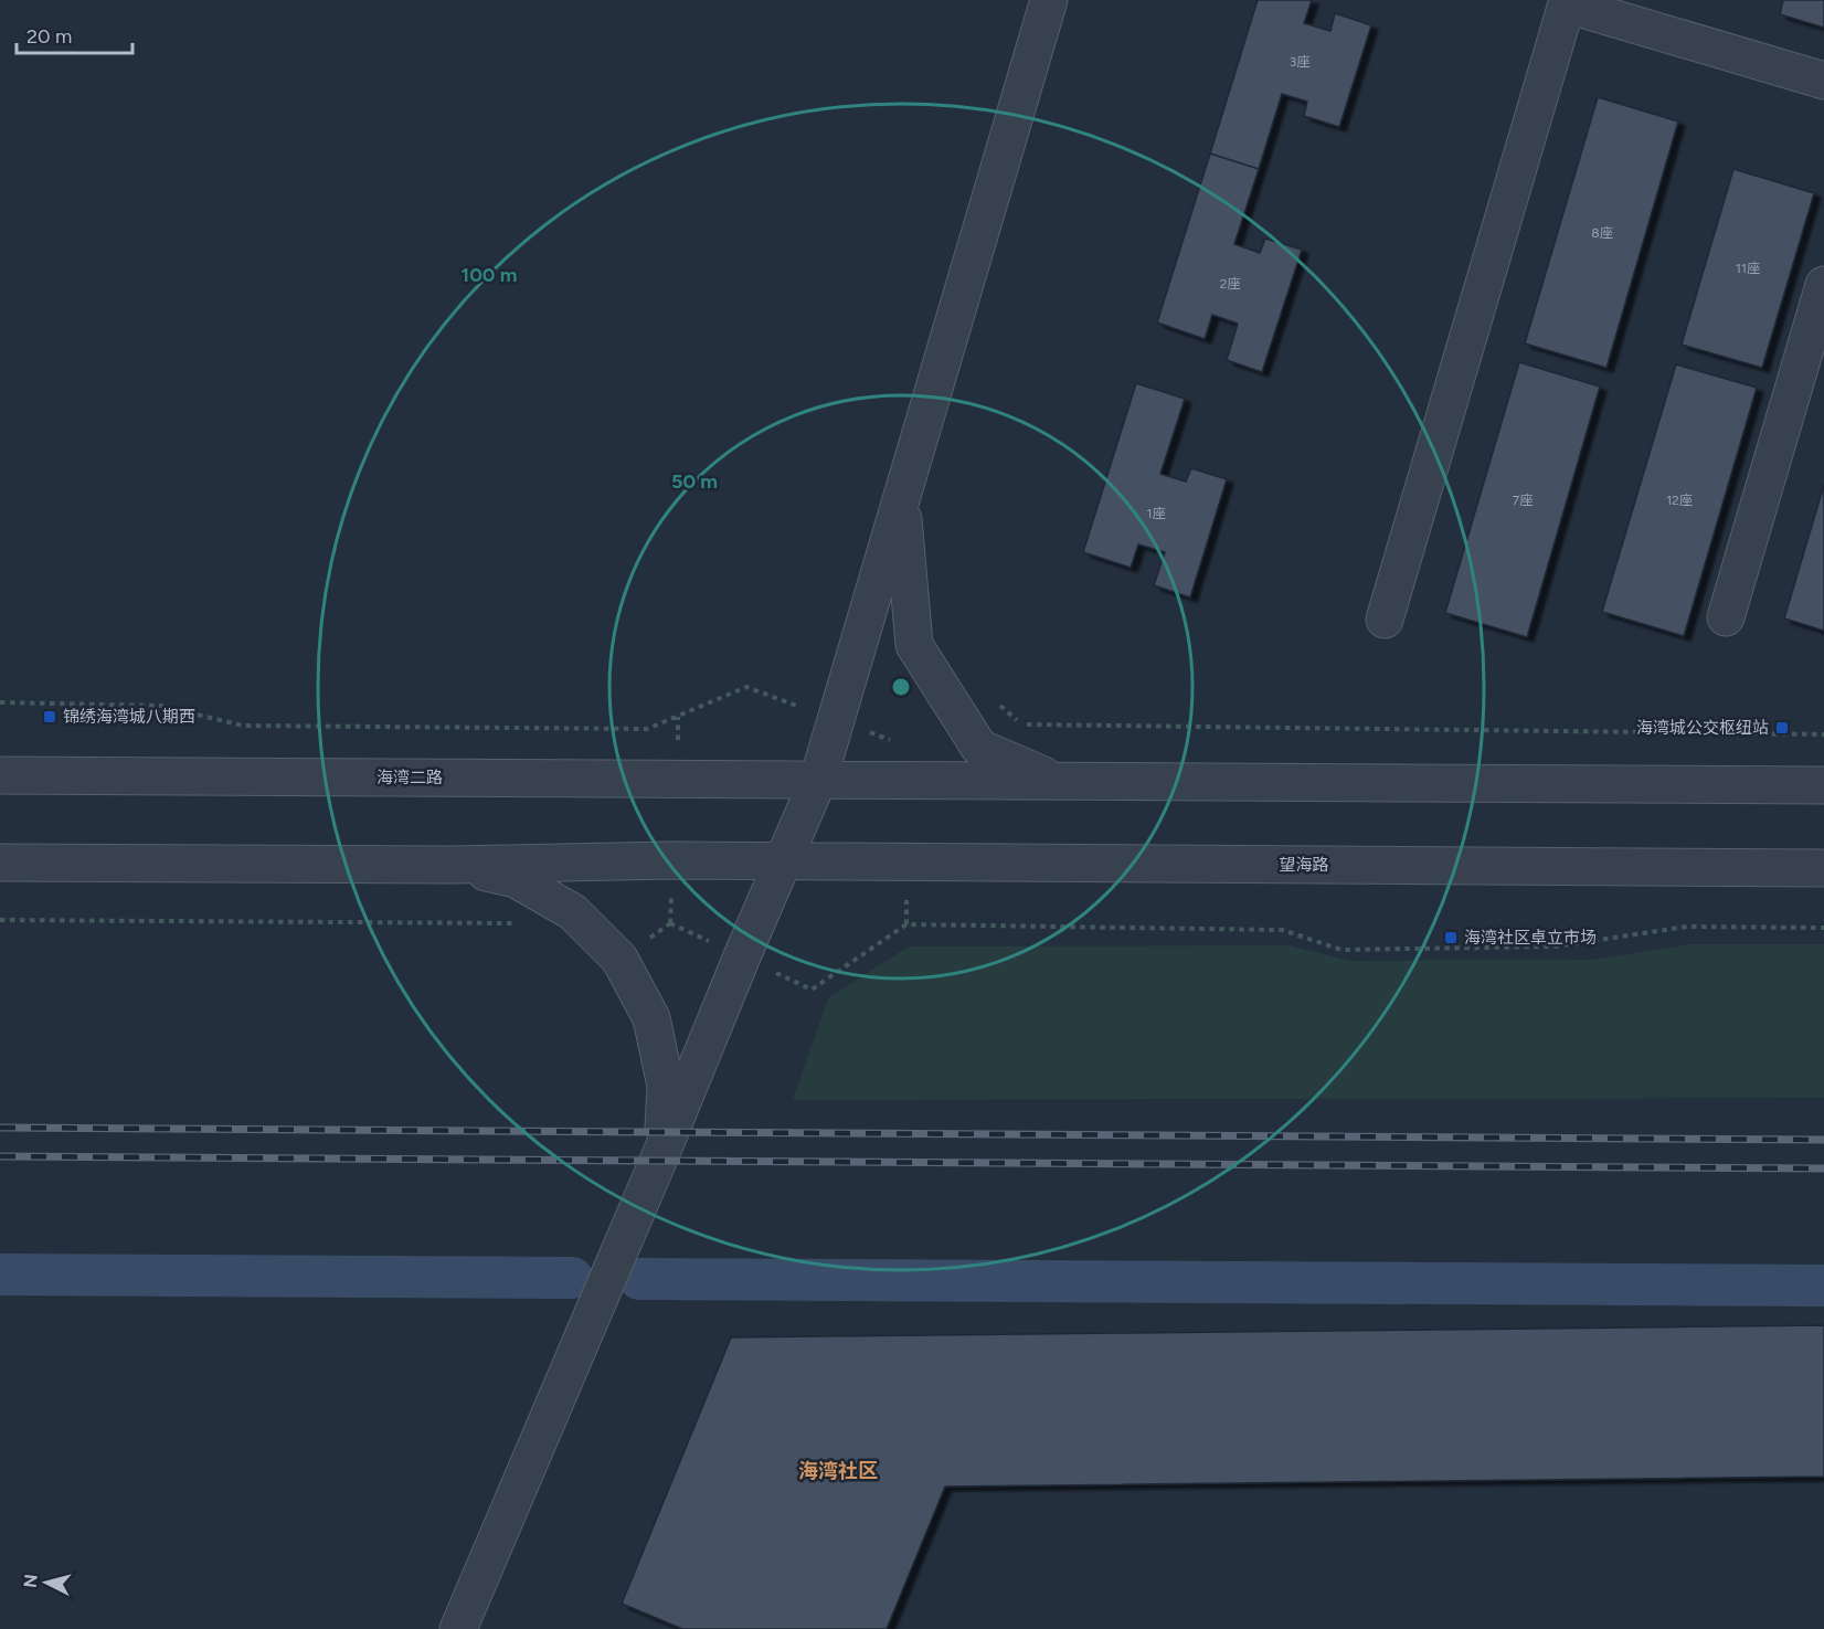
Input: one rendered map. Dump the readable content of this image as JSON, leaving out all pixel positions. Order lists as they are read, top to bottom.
{
  "streets": {
    "street": ["海湾二路", "望海路"]
  },
  "districts": ["海湾社区"],
  "places": {
    "transit": ["锦绣海湾城八期西", "海湾城公交枢纽站", "海湾社区卓立市场"]
  },
  "house_numbers": [
    "3座",
    "8座",
    "11座",
    "2座",
    "7座",
    "12座",
    "1座"
  ],
  "scale_bar": "20 m",
  "north": "left",
  "rings": ["100 m", "50 m"]
}
